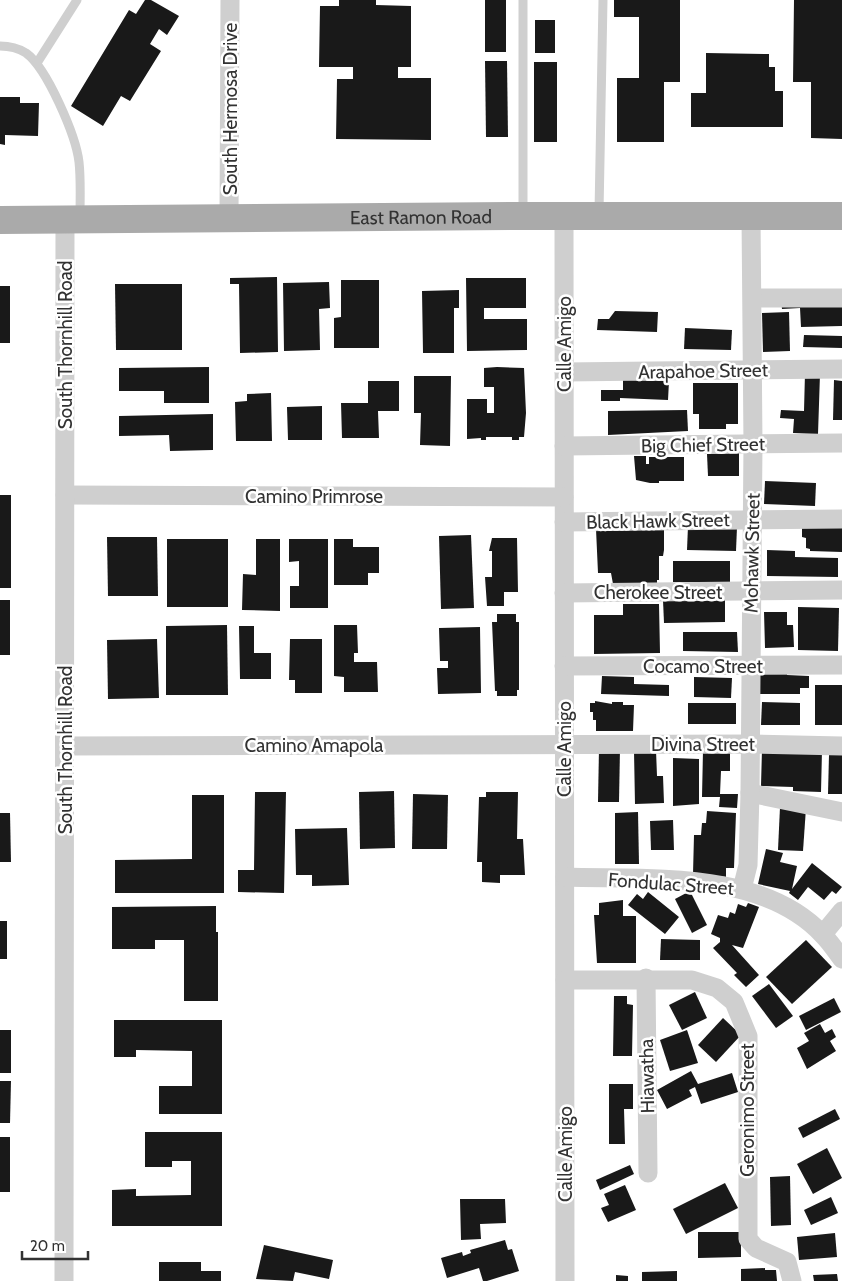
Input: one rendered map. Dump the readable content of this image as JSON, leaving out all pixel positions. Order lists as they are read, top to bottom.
{
  "streets": {
    "main road": ["East Ramon Road"],
    "street": [
      "South Hermosa Drive",
      "Calle Amigo",
      "South Thornhill Road",
      "Arapahoe Street",
      "Big Chief Street",
      "Camino Primrose",
      "Black Hawk Street",
      "Mohawk Street",
      "Cherokee Street",
      "Cocamo Street",
      "Divina Street",
      "Camino Amapola",
      "Fondulac Street",
      "Hiawatha",
      "Geronimo Street"
    ]
  },
  "crossings": [
    ["South Hermosa Drive", "East Ramon Road"],
    ["East Ramon Road", "Calle Amigo"],
    ["East Ramon Road", "South Thornhill Road"],
    ["East Ramon Road", "Mohawk Street"],
    ["Calle Amigo", "Arapahoe Street"],
    ["Calle Amigo", "Big Chief Street"],
    ["Calle Amigo", "Camino Primrose"],
    ["Calle Amigo", "Black Hawk Street"],
    ["Calle Amigo", "Cherokee Street"],
    ["Calle Amigo", "Cocamo Street"],
    ["Calle Amigo", "Divina Street"],
    ["Calle Amigo", "Camino Amapola"],
    ["Calle Amigo", "Fondulac Street"],
    ["Calle Amigo", "Geronimo Street"],
    ["South Thornhill Road", "Camino Primrose"],
    ["South Thornhill Road", "Camino Amapola"],
    ["Arapahoe Street", "Mohawk Street"],
    ["Big Chief Street", "Mohawk Street"],
    ["Black Hawk Street", "Mohawk Street"],
    ["Mohawk Street", "Cherokee Street"],
    ["Mohawk Street", "Cocamo Street"],
    ["Mohawk Street", "Divina Street"],
    ["Mohawk Street", "Fondulac Street"],
    ["Divina Street", "Camino Amapola"],
    ["Hiawatha", "Geronimo Street"]
  ],
  "scale_bar": "20 m"
}
